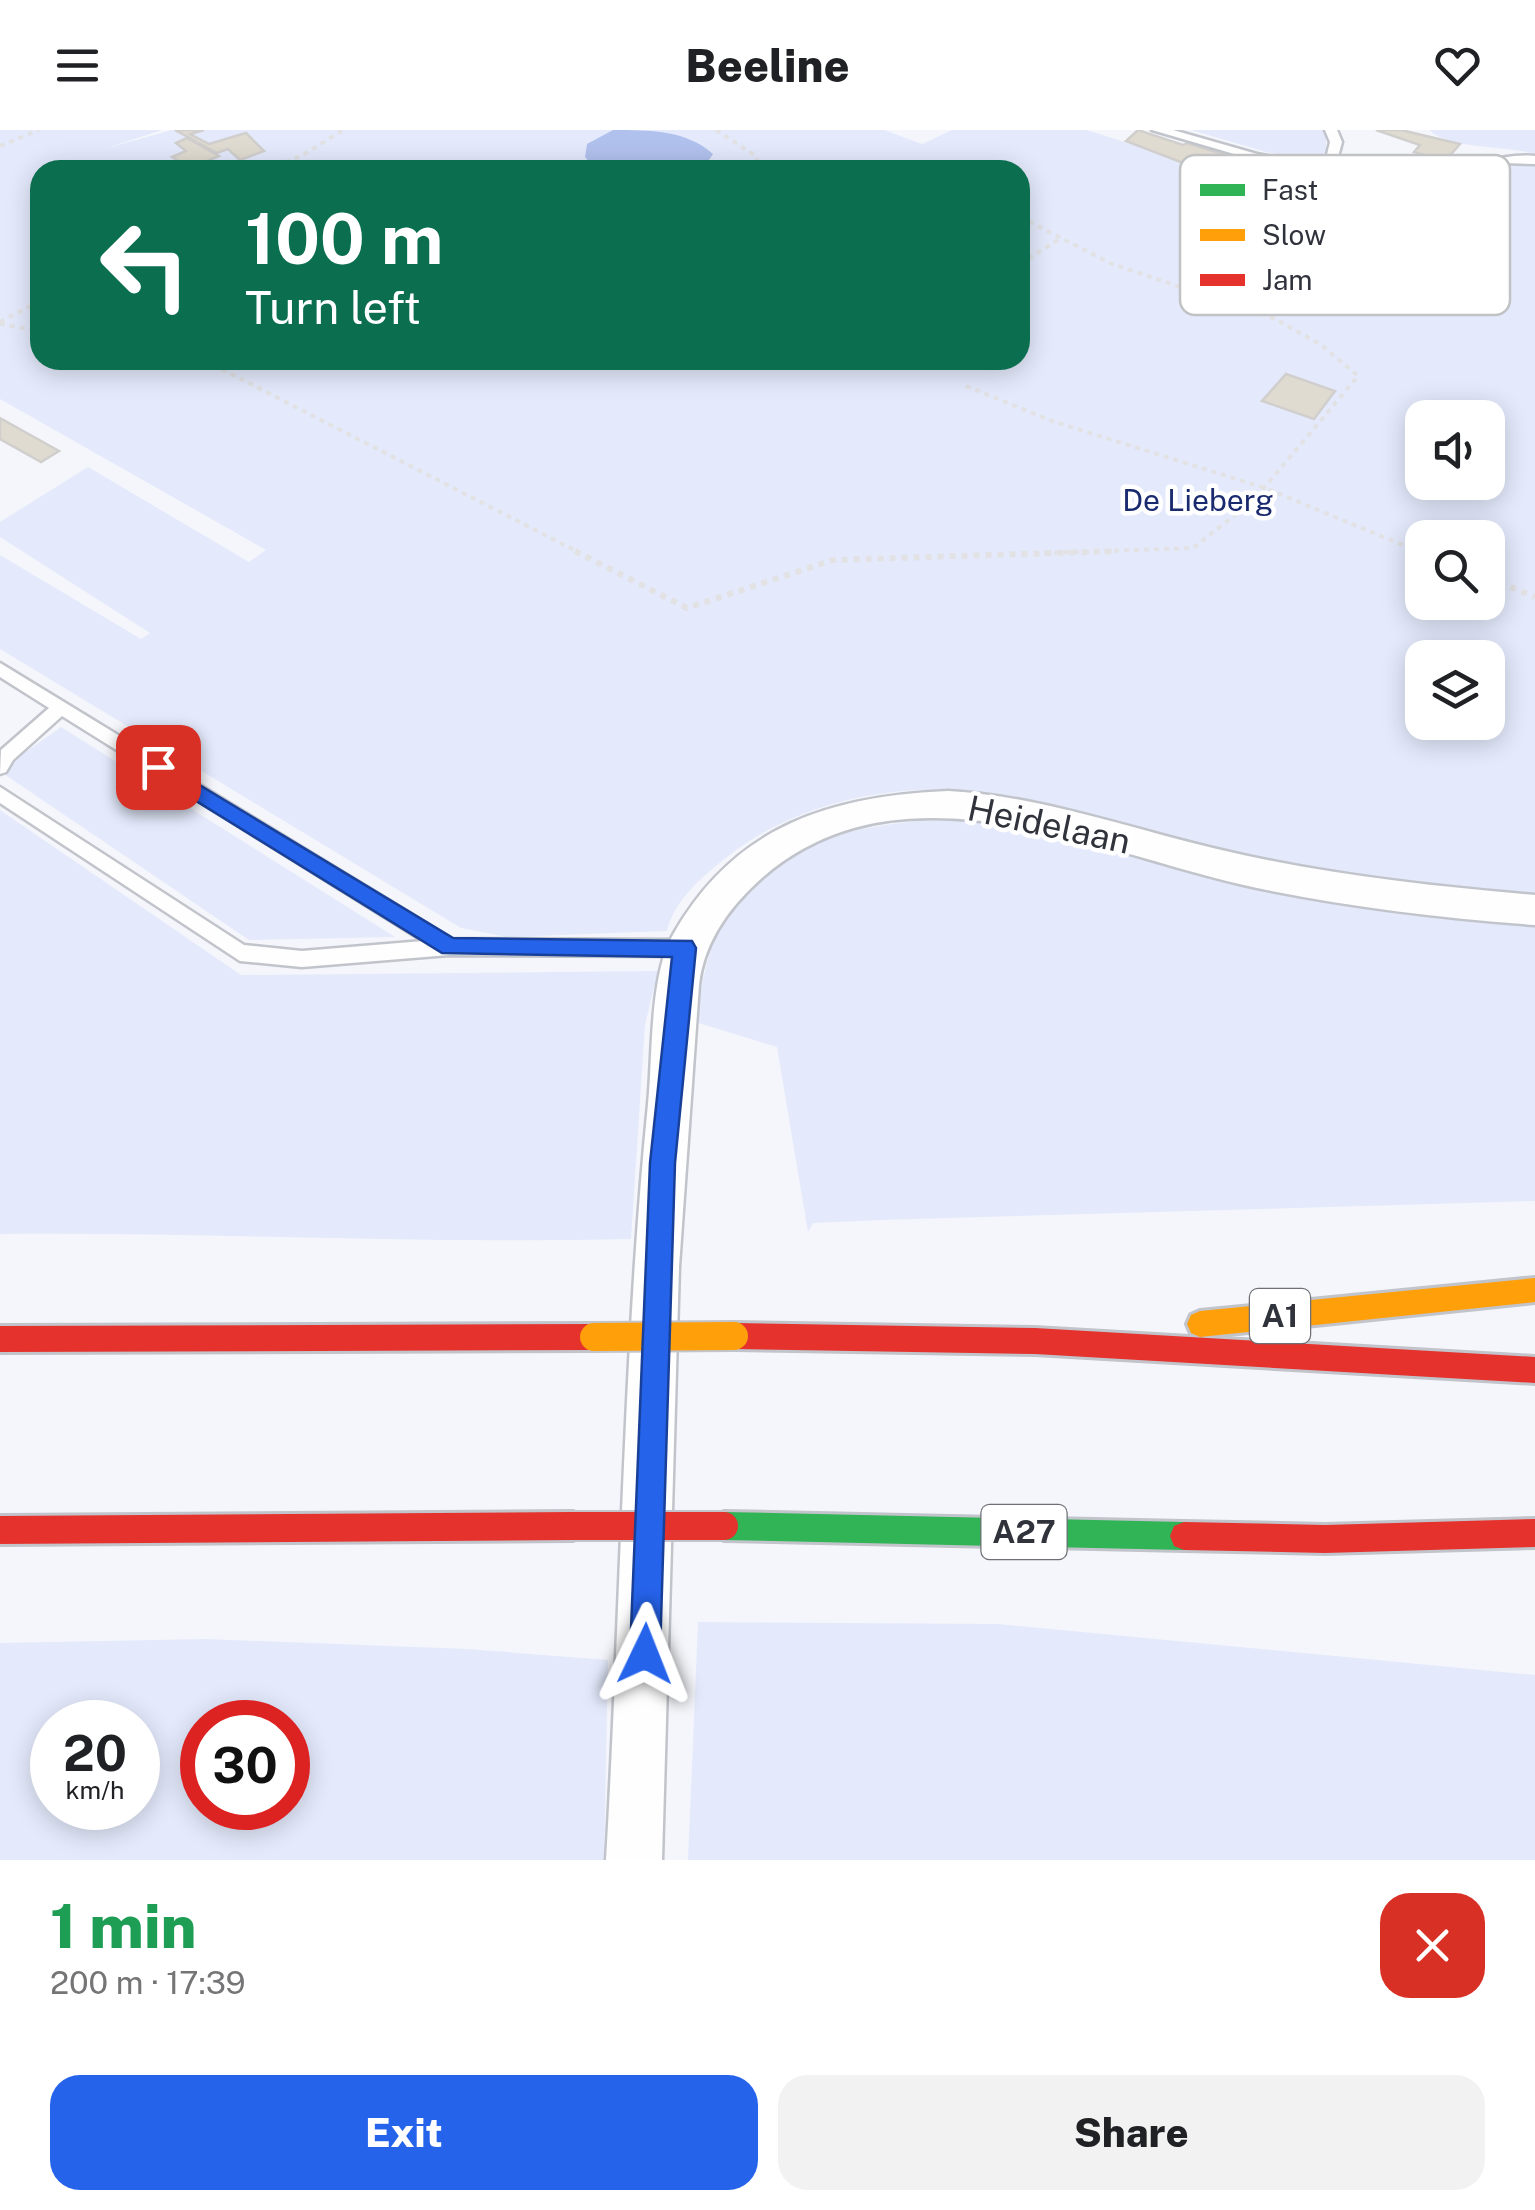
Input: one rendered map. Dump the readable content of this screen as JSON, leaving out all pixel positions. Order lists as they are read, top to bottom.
{
  "streets": {
    "highway": ["A1", "A27"],
    "street": ["Heidelaan"]
  },
  "parks": ["De Lieberg"],
  "legend": ["Fast", "Slow", "Jam"],
  "page": {
    "header": "Beeline",
    "turn": ["100 m", "Turn left"],
    "speed": "20 km/h",
    "limit": "30",
    "heading": ["1 min", "200 m · 17:39"],
    "buttons": ["Exit", "Share"]
  }
}
